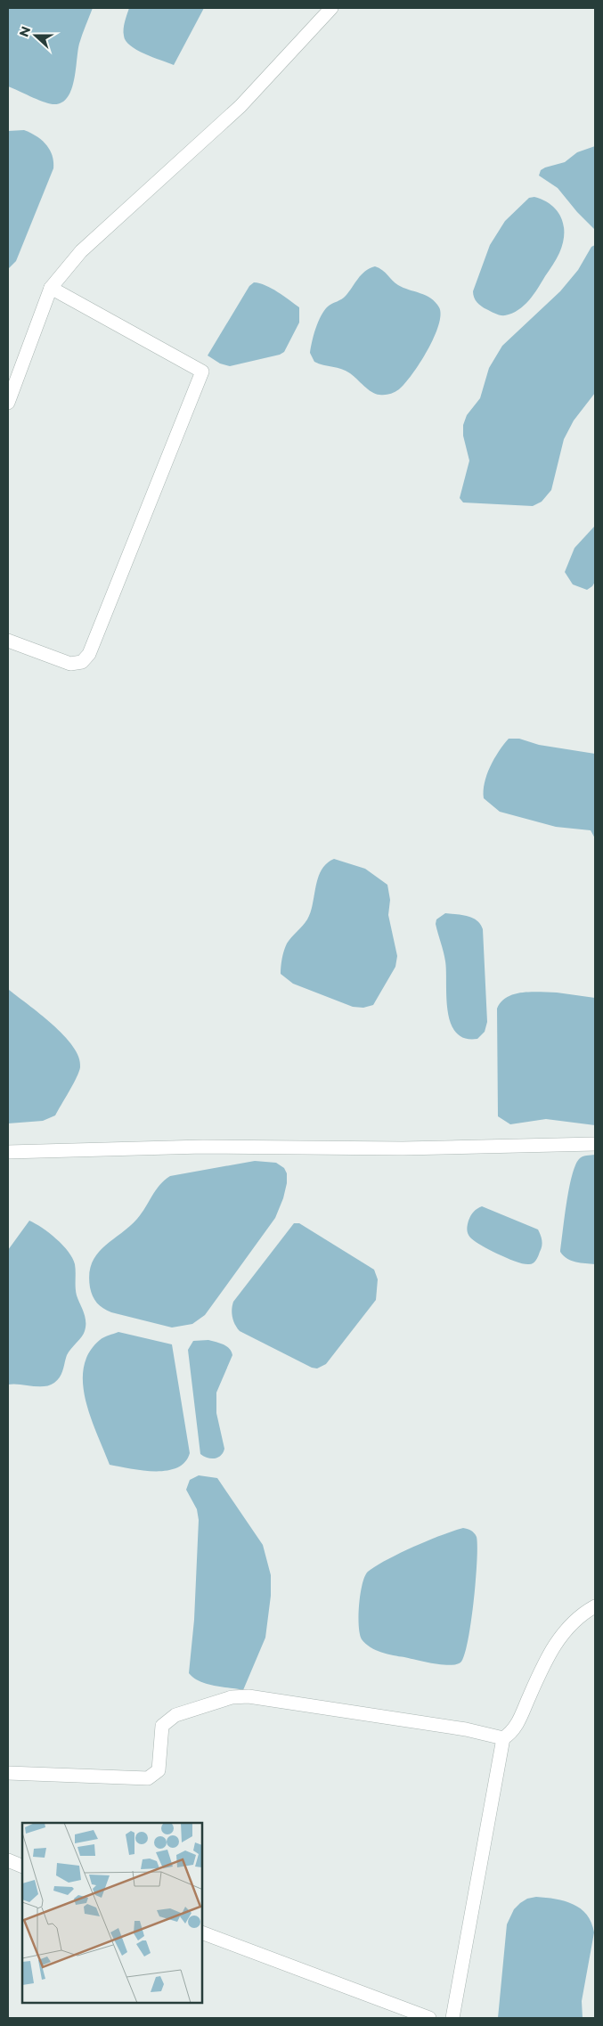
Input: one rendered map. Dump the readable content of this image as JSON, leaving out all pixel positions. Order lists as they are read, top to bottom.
{
  "north": "left"
}
